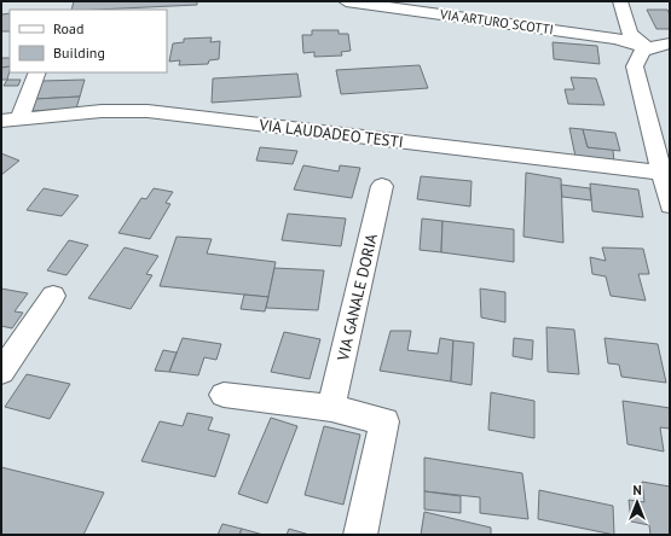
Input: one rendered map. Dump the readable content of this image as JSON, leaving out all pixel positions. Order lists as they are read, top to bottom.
{
  "streets": {
    "street": ["VIA ARTURO SCOTTI", "VIA LAUDADEO TESTI", "VIA GANALE DORIA"]
  },
  "legend": ["Road", "Building"],
  "north": "top"
}
